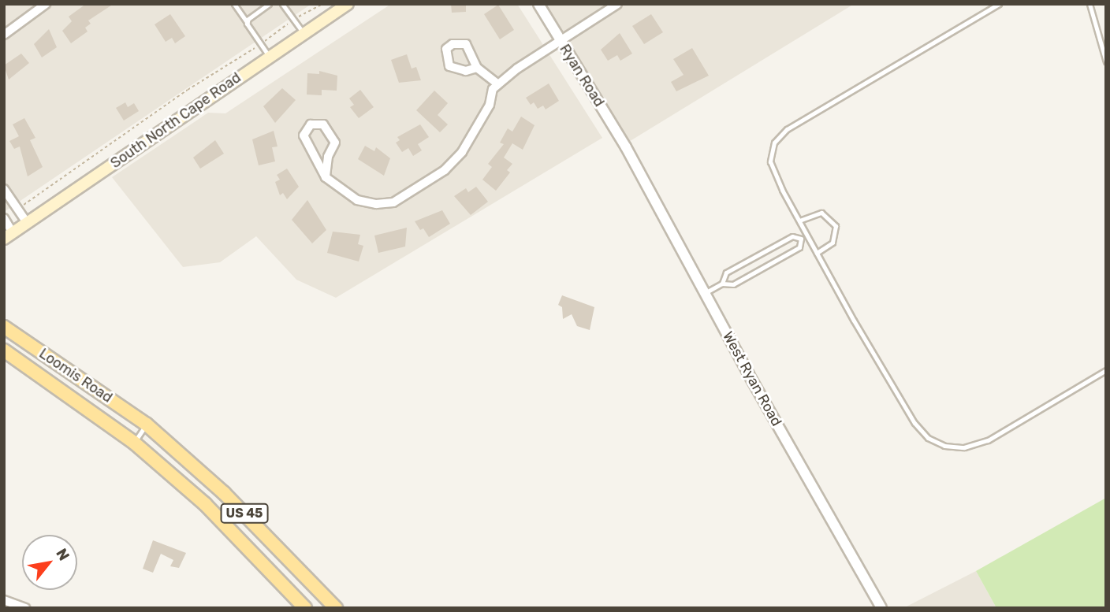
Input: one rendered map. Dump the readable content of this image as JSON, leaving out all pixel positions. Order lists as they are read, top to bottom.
{
  "streets": {
    "main road": ["South North Cape Road", "Loomis Road", "US 45"],
    "street": ["Ryan Road", "West Ryan Road"]
  },
  "crossings": [
    ["Ryan Road", "West Ryan Road"],
    ["Loomis Road", "US 45"]
  ],
  "north": "top right"
}
